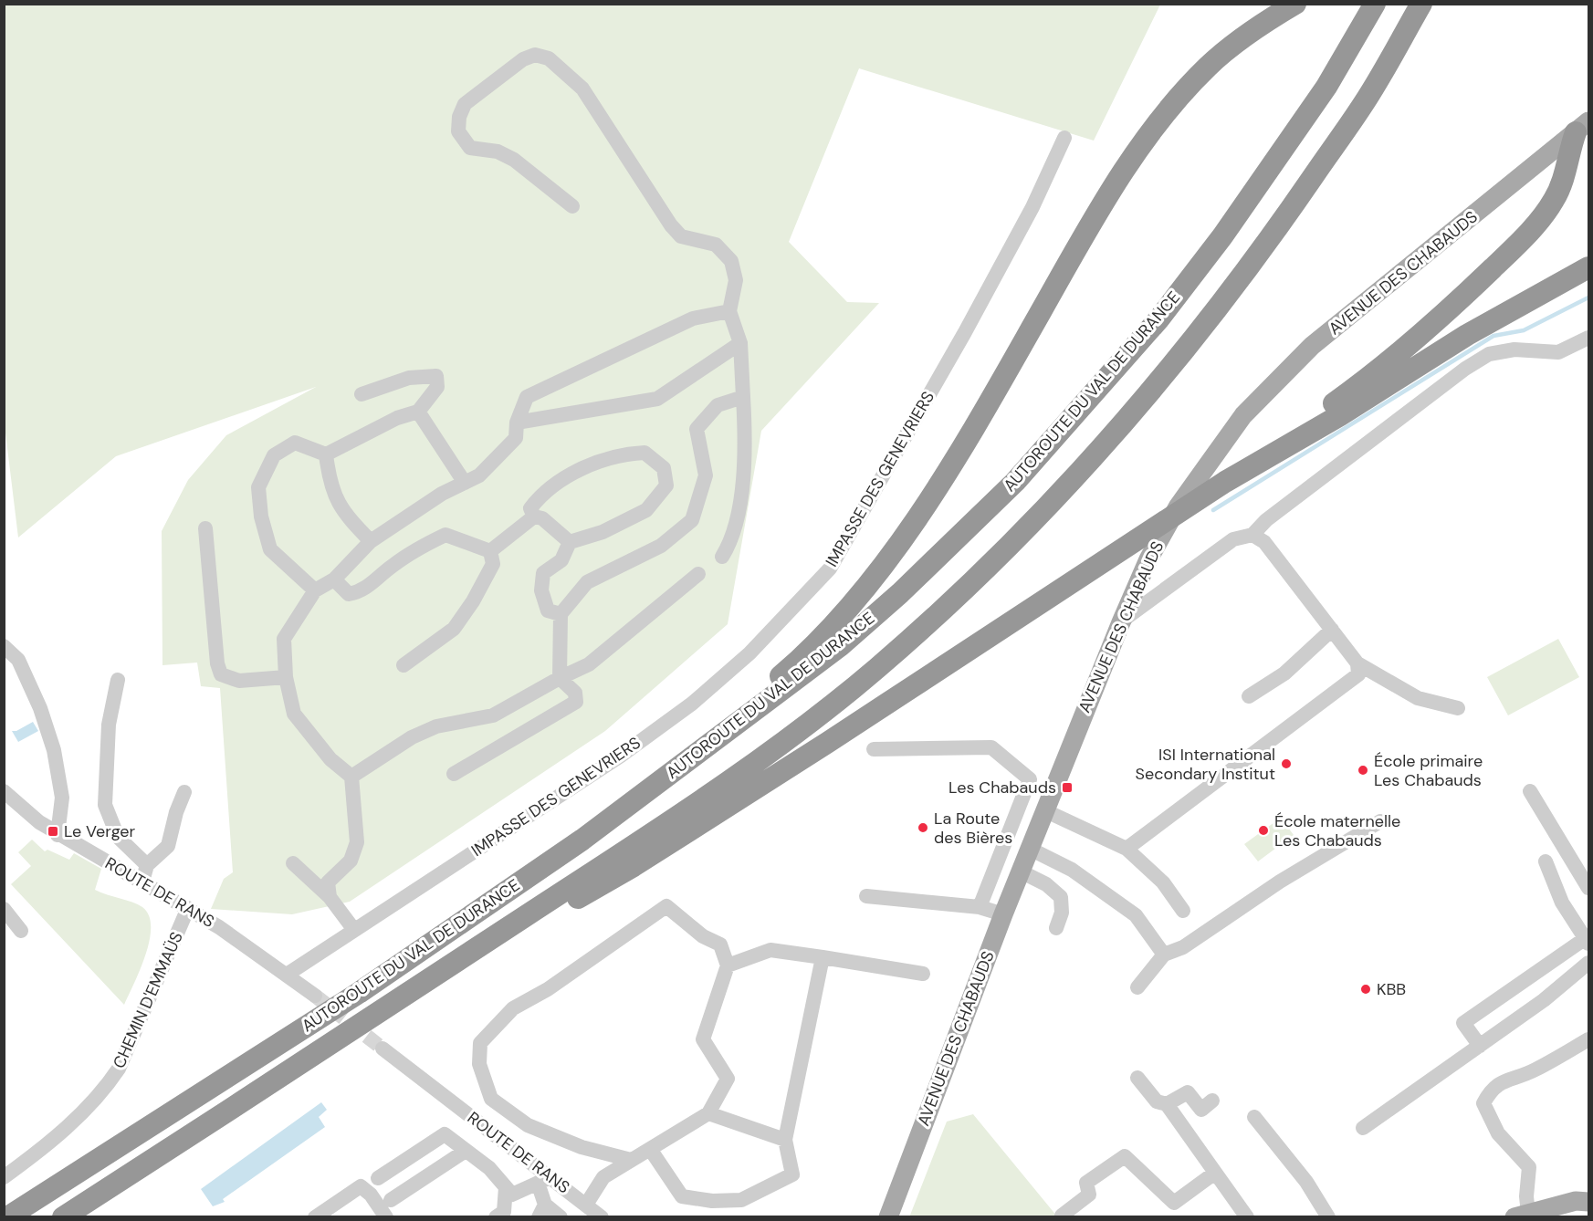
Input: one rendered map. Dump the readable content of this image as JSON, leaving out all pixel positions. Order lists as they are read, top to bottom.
{
  "streets": {
    "highway": ["AUTOROUTE DU VAL DE DURANCE"],
    "main road": ["AVENUE DES CHABAUDS"],
    "street": ["IMPASSE DES GENEVRIERS", "ROUTE DE RANS", "CHEMIN D'EMMAÜS"]
  },
  "crossings": [
    ["IMPASSE DES GENEVRIERS", "ROUTE DE RANS"],
    ["ROUTE DE RANS", "CHEMIN D'EMMAÜS"]
  ],
  "places": {
    "other": [
      "ISI International Secondary Institut",
      "École primaire Les Chabauds",
      "La Route des Bières",
      "École maternelle Les Chabauds",
      "KBB"
    ],
    "transit": ["Les Chabauds", "Le Verger"]
  }
}
